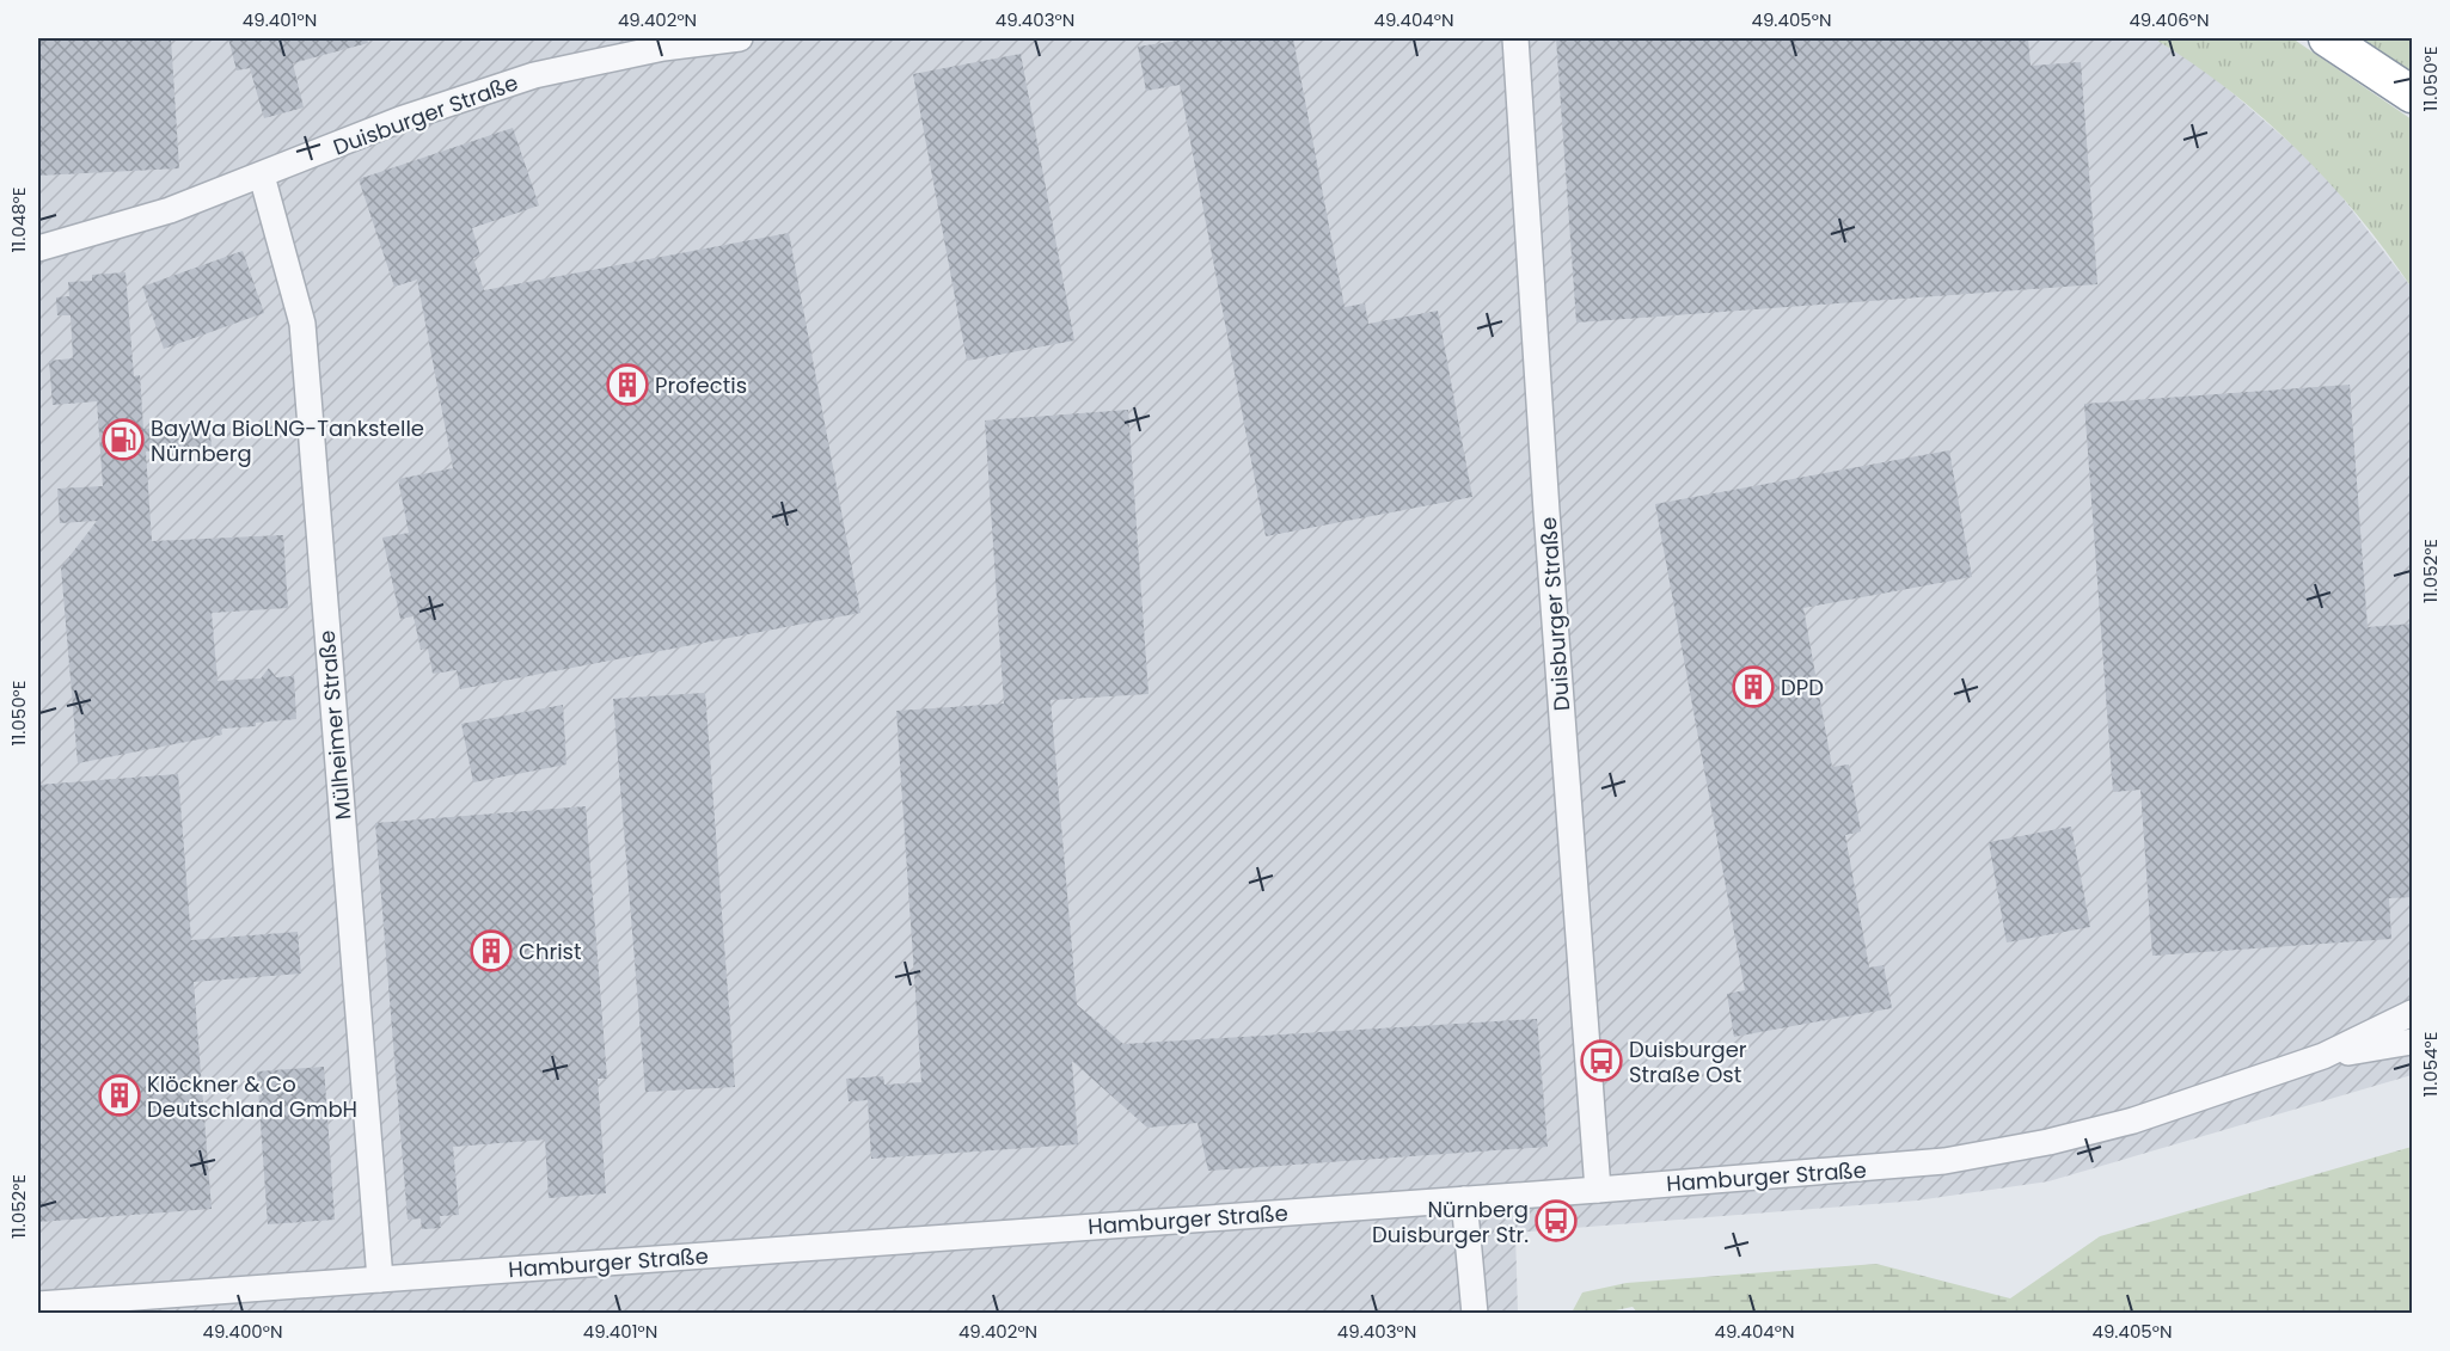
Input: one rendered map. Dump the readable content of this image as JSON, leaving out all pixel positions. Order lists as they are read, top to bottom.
{
  "streets": {
    "street": ["Duisburger Straße", "Mülheimer Straße", "Hamburger Straße"]
  },
  "crossings": [
    ["Duisburger Straße", "Mülheimer Straße"],
    ["Duisburger Straße", "Hamburger Straße"],
    ["Mülheimer Straße", "Hamburger Straße"]
  ],
  "places": {
    "building": [
      "Profectis",
      "DPD",
      "Christ",
      "Klöckner & Co Deutschland GmbH"
    ],
    "fuel station": ["BayWa BioLNG-Tankstelle Nürnberg"],
    "bus stop": ["Duisburger Straße Ost", "Nürnberg Duisburger Str."]
  },
  "coordinates": [
    "49.401°N",
    "49.402°N",
    "49.403°N",
    "49.404°N",
    "49.405°N",
    "49.406°N",
    "11.050°E",
    "11.048°E",
    "11.052°E",
    "11.054°E",
    "49.400°N"
  ]
}
